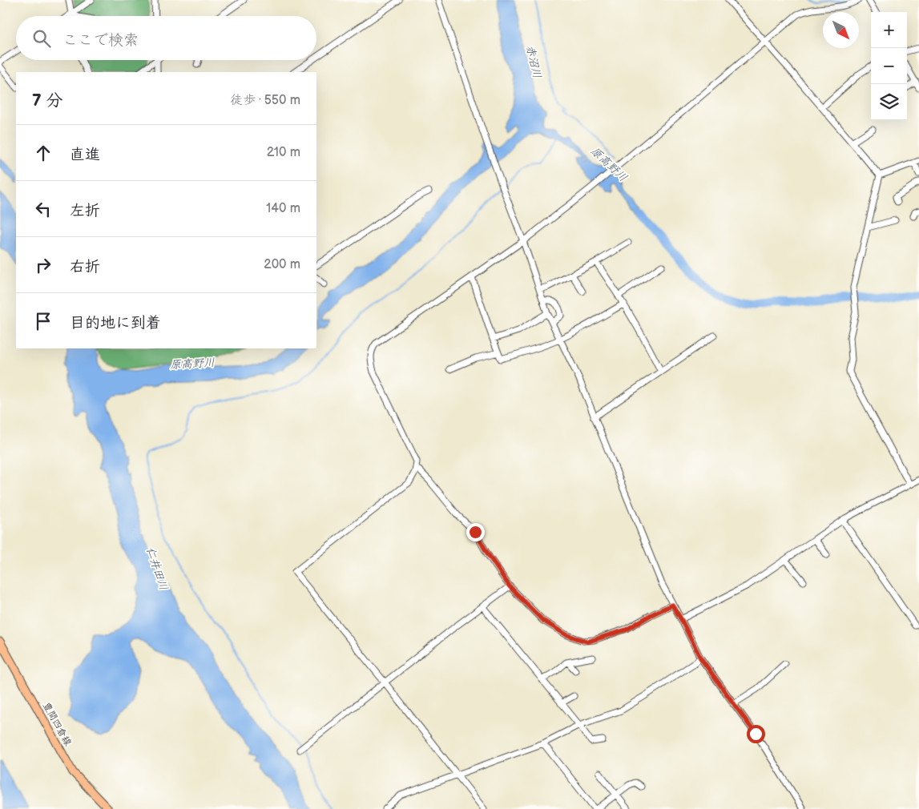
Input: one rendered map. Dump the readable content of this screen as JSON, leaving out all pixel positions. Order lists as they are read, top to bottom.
{
  "streets": {
    "main road": ["豊間四倉線"]
  },
  "water": ["赤沼川", "原高野川", "仁井田川"],
  "north": "bottom right",
  "page": {
    "map_buttons": ["+", "−"],
    "search": "ここで検索",
    "heading": ["7 分", "徒歩 · 550 m"],
    "list": [
      ["直進", "210 m"],
      ["左折", "140 m"],
      ["右折", "200 m"],
      "目的地に到着"
    ]
  }
}
